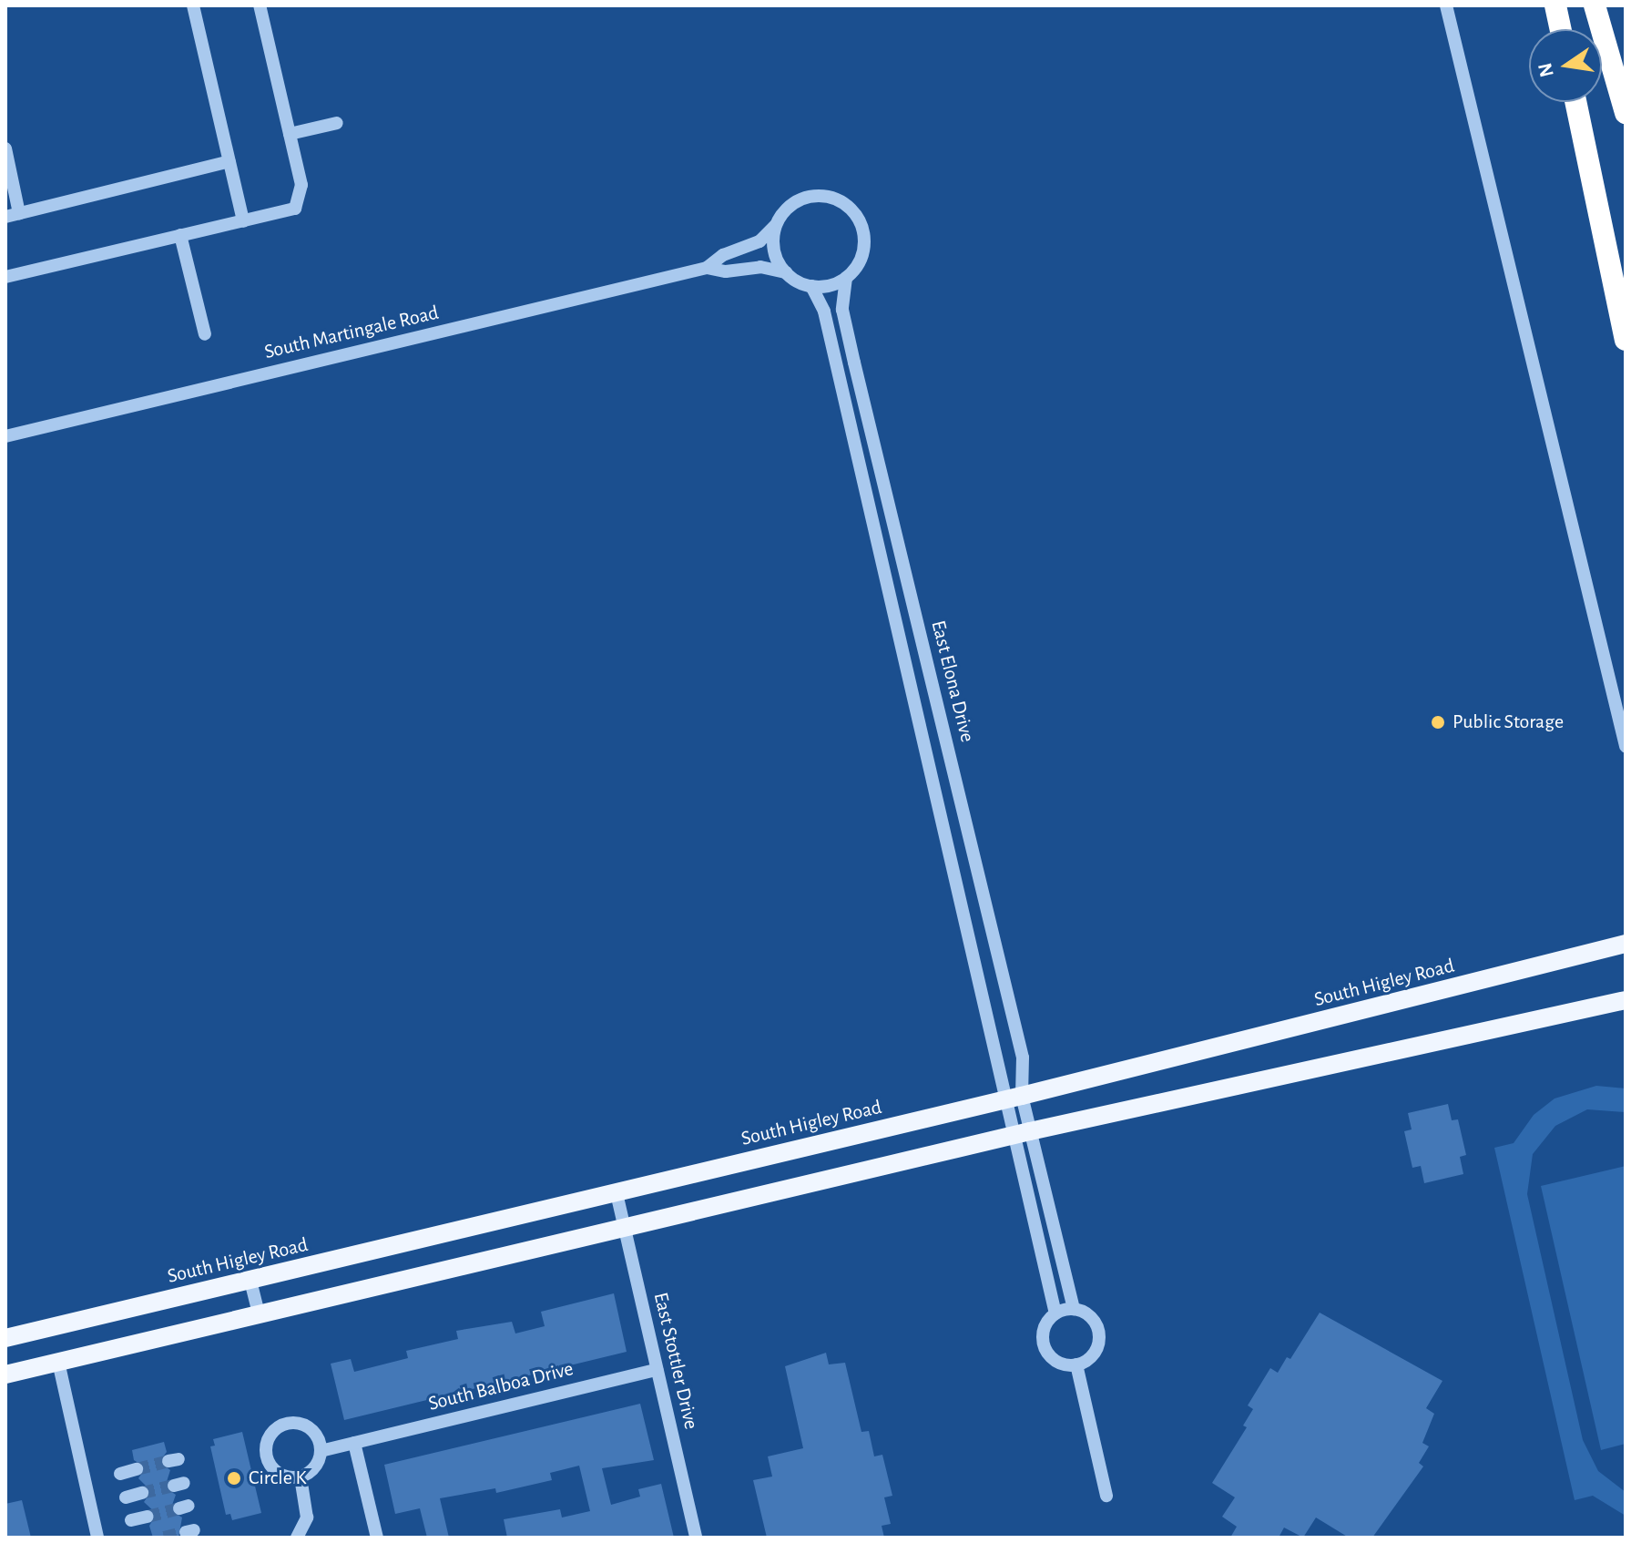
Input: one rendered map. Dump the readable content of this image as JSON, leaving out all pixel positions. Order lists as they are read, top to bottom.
{
  "streets": {
    "main road": ["South Higley Road"],
    "street": [
      "South Martingale Road",
      "East Elona Drive",
      "East Stottler Drive",
      "South Balboa Drive"
    ]
  },
  "crossings": [
    ["South Martingale Road", "East Elona Drive"],
    ["East Elona Drive", "South Higley Road"],
    ["South Higley Road", "East Stottler Drive"],
    ["East Stottler Drive", "South Balboa Drive"]
  ],
  "places": ["Public Storage", "Circle K"],
  "north": "left"
}
